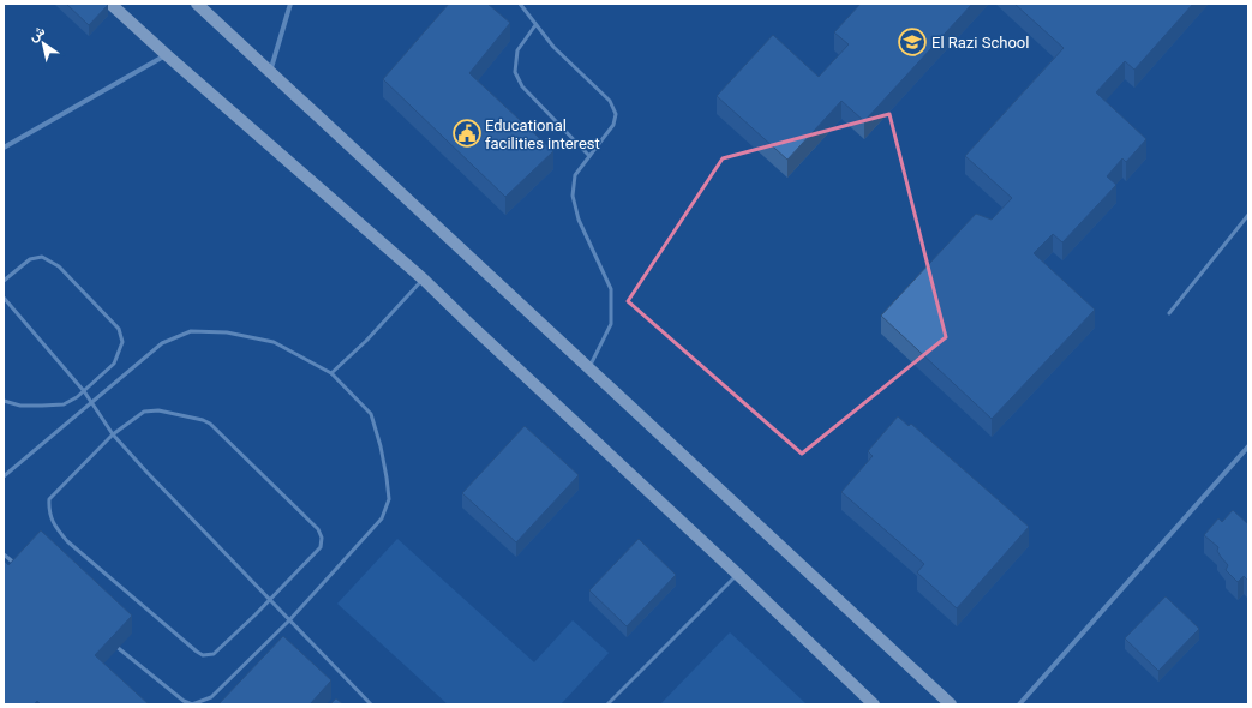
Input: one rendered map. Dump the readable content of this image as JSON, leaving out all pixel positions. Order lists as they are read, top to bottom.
{
  "places": {
    "school or university": ["El Razi School"],
    "public building": ["Educational facilities interest"]
  },
  "north": "top left"
}
